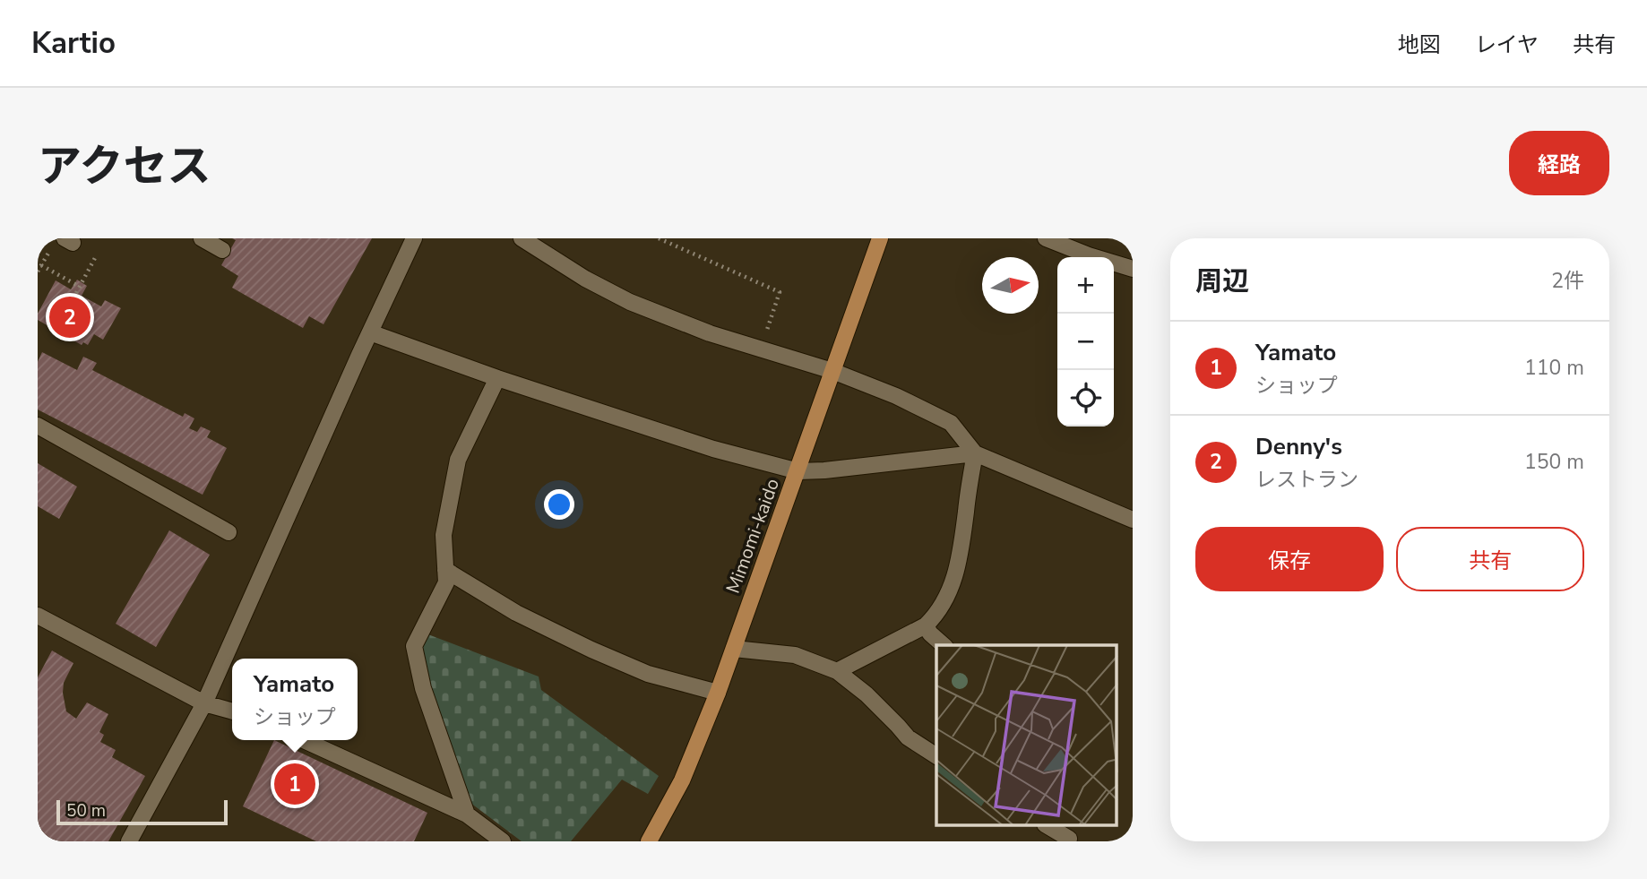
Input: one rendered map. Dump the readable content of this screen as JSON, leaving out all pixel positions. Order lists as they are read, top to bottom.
{
  "streets": {
    "main road": ["Mimomi-kaido"]
  },
  "scale_bar": "50 m",
  "north": "right",
  "page": {
    "header": "Kartio",
    "nav": ["地図", "レイヤ", "共有"],
    "title": "アクセス",
    "buttons": [
      "経路",
      ["保存", "共有"]
    ],
    "heading": ["周辺", "2件"],
    "map_buttons": ["+", "−"],
    "pins": ["2", "1"],
    "list": [
      {
        "mark": "1",
        "name": "Yamato",
        "note": "ショップ",
        "value": "110 m"
      },
      {
        "mark": "2",
        "name": "Denny's",
        "note": "レストラン",
        "value": "150 m"
      }
    ],
    "popup": ["Yamato", "ショップ"],
    "scale": "50 m"
  }
}
